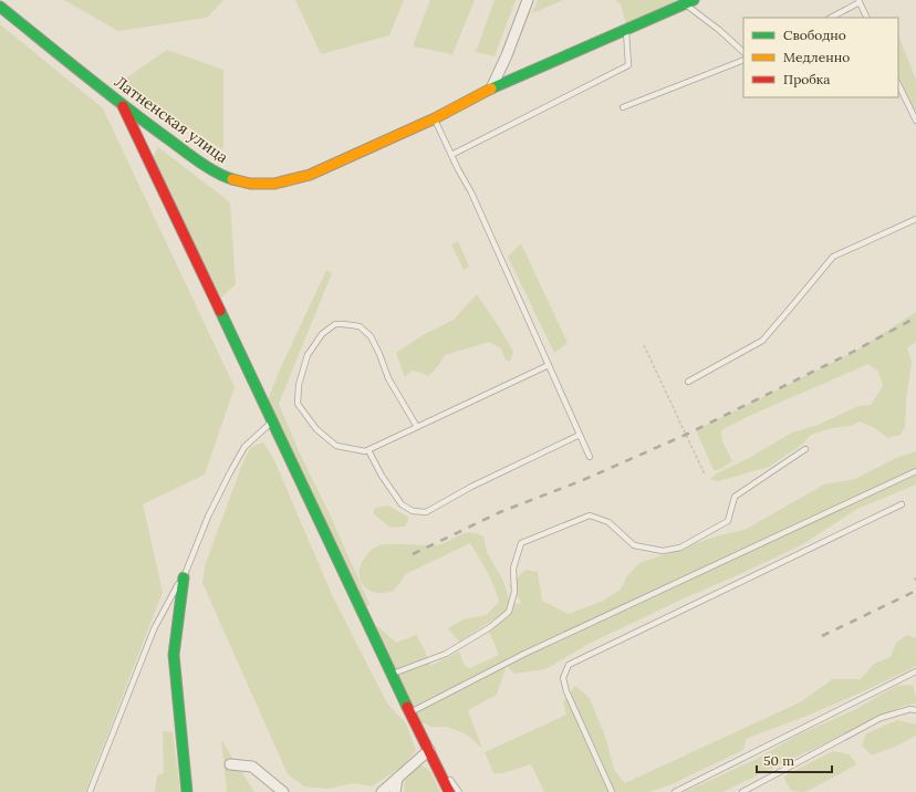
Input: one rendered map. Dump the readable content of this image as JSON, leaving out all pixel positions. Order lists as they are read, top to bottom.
{
  "streets": {
    "street": ["Латненская улица"]
  },
  "legend": ["Свободно", "Медленно", "Пробка"],
  "scale_bar": "50 m"
}
